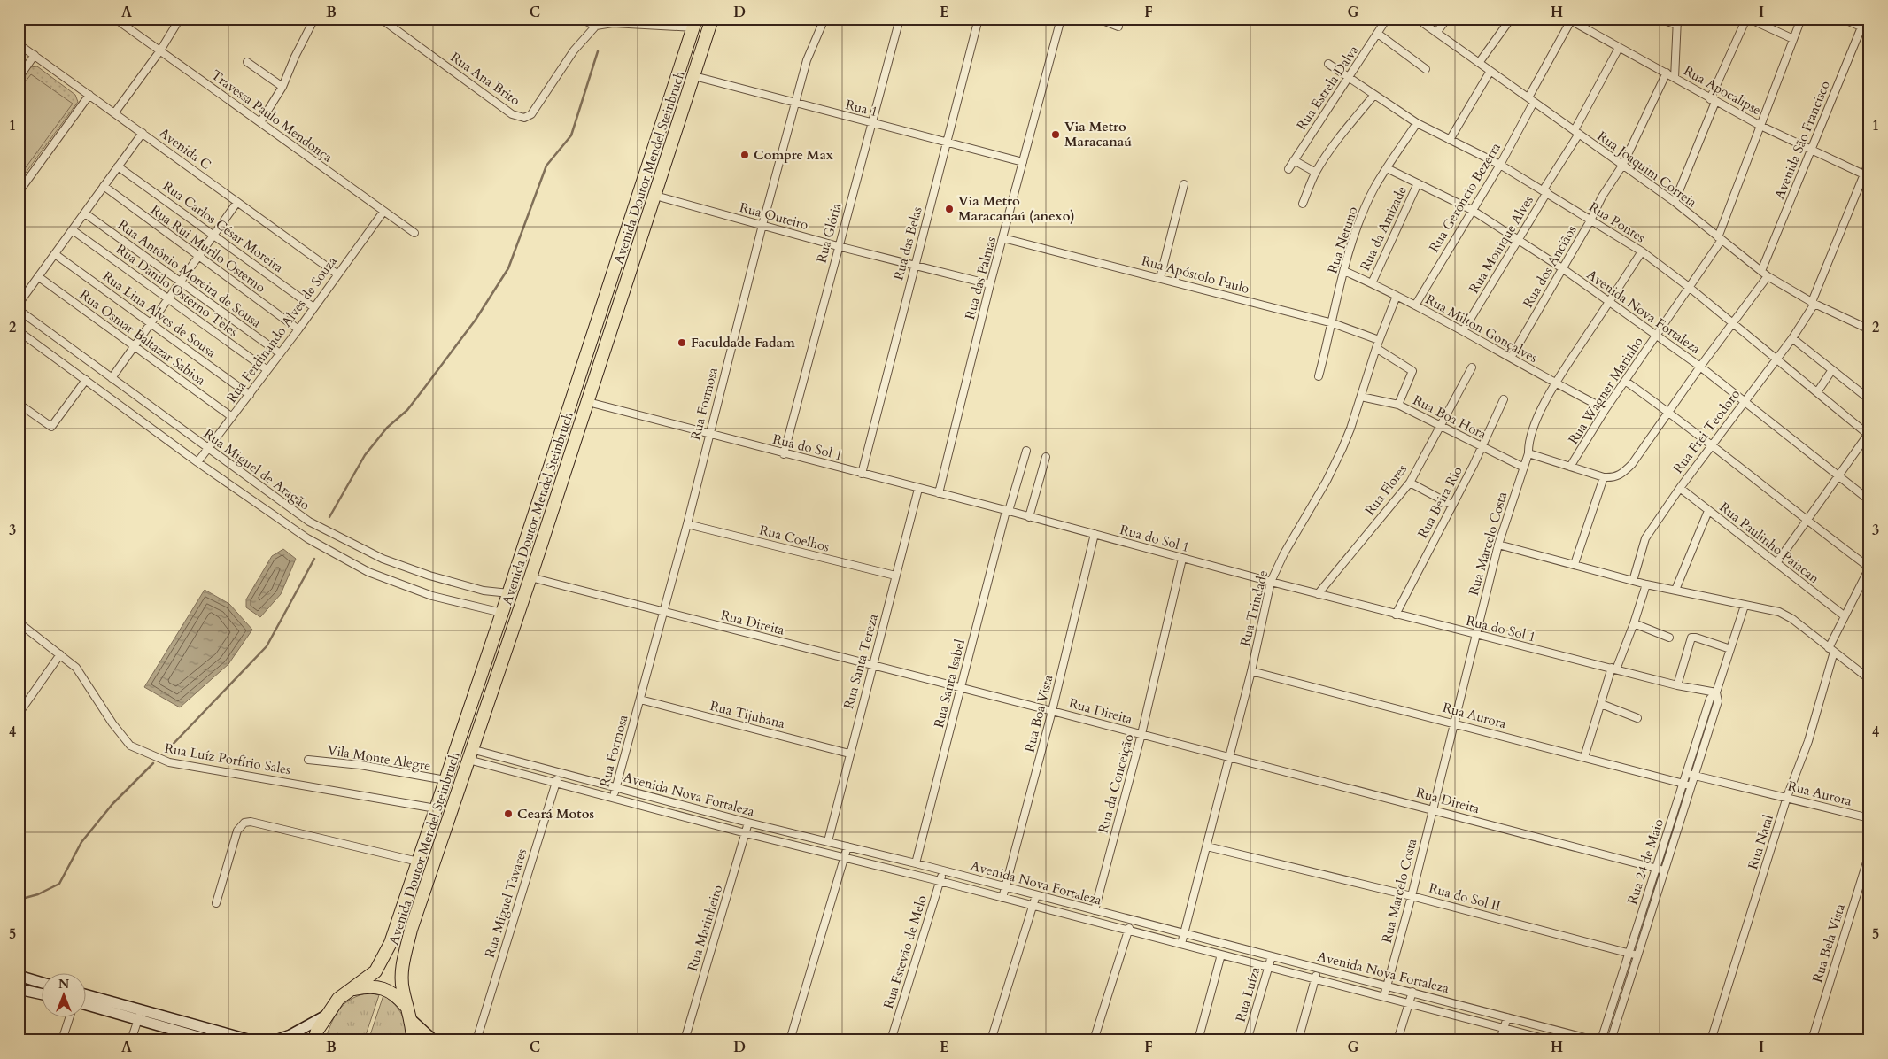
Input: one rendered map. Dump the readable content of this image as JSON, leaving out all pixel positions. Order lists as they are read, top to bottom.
{
  "streets": {
    "highway": ["Avenida Doutor Mendel Steinbruch"],
    "street": [
      "Rua Ana Brito",
      "Rua Estrela Dalva",
      "Rua Apocalipse",
      "Rua 1",
      "Travessa Paulo Mendonça",
      "Avenida São Francisco",
      "Avenida C",
      "Rua Joaquim Correia",
      "Rua Gerôncio Bezerra",
      "Rua Outeiro",
      "Rua Pontes",
      "Rua Carlos César Moreira",
      "Rua da Amizade",
      "Rua Glória",
      "Rua Netuno",
      "Rua das Belas",
      "Rua Monique Alves",
      "Rua Rui Murilo Osterno",
      "Rua dos Anciãos",
      "Rua Antônio Moreira de Sousa",
      "Rua Apóstolo Paulo",
      "Rua das Palmas",
      "Rua Danilo Osterno Teles",
      "Avenida Nova Fortaleza",
      "Rua Lina Alves de Sousa",
      "Rua Milton Gonçalves",
      "Rua Ferdinando Alves de Souza",
      "Rua Osmar Baltazar Sabioa",
      "Rua Wagner Marinho",
      "Rua Formosa",
      "Rua Boa Hora",
      "Rua Frei Teodoro",
      "Rua do Sol 1",
      "Rua Miguel de Aragão",
      "Rua Flores",
      "Rua Beira Rio",
      "Rua Coelhos",
      "Rua Paulinho Paiacan",
      "Rua Marcelo Costa",
      "Rua Trindade",
      "Rua Direita",
      "Rua Santa Tereza",
      "Rua Santa Isabel",
      "Rua Boa Vista",
      "Rua Tijubana",
      "Rua Aurora",
      "Vila Monte Alegre",
      "Rua Luíz Porfírio Sales",
      "Rua da Conceição",
      "Rua Natal",
      "Rua 24 de Maio",
      "Rua do Sol II",
      "Rua Miguel Tavares",
      "Rua Marinheiro",
      "Rua Bela Vista",
      "Rua Estevão de Melo",
      "Rua Luíza"
    ]
  },
  "crossings": [
    ["Rua Estrela Dalva", "Rua Pontes"],
    ["Rua Apocalipse", "Avenida São Francisco"],
    ["Rua Apocalipse", "Rua Gerôncio Bezerra"],
    ["Rua Apocalipse", "Rua Monique Alves"],
    ["Rua Apocalipse", "Rua dos Anciãos"],
    ["Rua Apocalipse", "Rua Wagner Marinho"],
    ["Rua Apocalipse", "Rua Frei Teodoro"],
    ["Rua 1", "Avenida Doutor Mendel Steinbruch"],
    ["Rua 1", "Rua Glória"],
    ["Rua 1", "Rua das Belas"],
    ["Rua 1", "Rua das Palmas"],
    ["Rua 1", "Rua Formosa"],
    ["Travessa Paulo Mendonça", "Rua Ferdinando Alves de Souza"],
    ["Avenida São Francisco", "Rua Joaquim Correia"],
    ["Avenida C", "Rua Ferdinando Alves de Souza"],
    ["Avenida Doutor Mendel Steinbruch", "Rua Outeiro"],
    ["Avenida Doutor Mendel Steinbruch", "Avenida Nova Fortaleza"],
    ["Avenida Doutor Mendel Steinbruch", "Rua do Sol 1"],
    ["Avenida Doutor Mendel Steinbruch", "Rua Miguel de Aragão"],
    ["Avenida Doutor Mendel Steinbruch", "Rua Direita"],
    ["Avenida Doutor Mendel Steinbruch", "Vila Monte Alegre"],
    ["Avenida Doutor Mendel Steinbruch", "Rua Luíz Porfírio Sales"],
    ["Rua Joaquim Correia", "Rua Gerôncio Bezerra"],
    ["Rua Joaquim Correia", "Rua Monique Alves"],
    ["Rua Joaquim Correia", "Rua dos Anciãos"],
    ["Rua Joaquim Correia", "Rua Wagner Marinho"],
    ["Rua Joaquim Correia", "Rua Frei Teodoro"],
    ["Rua Gerôncio Bezerra", "Rua Pontes"],
    ["Rua Gerôncio Bezerra", "Avenida Nova Fortaleza"],
    ["Rua Gerôncio Bezerra", "Rua Milton Gonçalves"],
    ["Rua Outeiro", "Rua Glória"],
    ["Rua Outeiro", "Rua das Belas"],
    ["Rua Outeiro", "Rua das Palmas"],
    ["Rua Outeiro", "Rua Formosa"],
    ["Rua Pontes", "Rua Netuno"],
    ["Rua Pontes", "Rua Monique Alves"],
    ["Rua Pontes", "Rua dos Anciãos"],
    ["Rua Pontes", "Rua Wagner Marinho"],
    ["Rua Pontes", "Rua Frei Teodoro"],
    ["Rua Pontes", "Rua Marcelo Costa"],
    ["Rua Carlos César Moreira", "Rua Ferdinando Alves de Souza"],
    ["Rua da Amizade", "Avenida Nova Fortaleza"],
    ["Rua da Amizade", "Rua Milton Gonçalves"],
    ["Rua Glória", "Rua do Sol 1"],
    ["Rua Netuno", "Rua Apóstolo Paulo"],
    ["Rua Netuno", "Avenida Nova Fortaleza"],
    ["Rua Netuno", "Rua Milton Gonçalves"],
    ["Rua das Belas", "Rua do Sol 1"],
    ["Rua Monique Alves", "Avenida Nova Fortaleza"],
    ["Rua Monique Alves", "Rua Milton Gonçalves"],
    ["Rua Rui Murilo Osterno", "Rua Ferdinando Alves de Souza"],
    ["Rua dos Anciãos", "Avenida Nova Fortaleza"],
    ["Rua dos Anciãos", "Rua Milton Gonçalves"],
    ["Rua Antônio Moreira de Sousa", "Rua Ferdinando Alves de Souza"],
    ["Rua Apóstolo Paulo", "Rua das Palmas"],
    ["Rua Apóstolo Paulo", "Rua Trindade"],
    ["Rua das Palmas", "Rua do Sol 1"],
    ["Rua Danilo Osterno Teles", "Rua Ferdinando Alves de Souza"],
    ["Avenida Nova Fortaleza", "Rua Wagner Marinho"],
    ["Avenida Nova Fortaleza", "Rua Formosa"],
    ["Avenida Nova Fortaleza", "Rua Frei Teodoro"],
    ["Avenida Nova Fortaleza", "Rua Marcelo Costa"],
    ["Avenida Nova Fortaleza", "Rua Trindade"],
    ["Avenida Nova Fortaleza", "Rua Santa Tereza"],
    ["Avenida Nova Fortaleza", "Rua Santa Isabel"],
    ["Avenida Nova Fortaleza", "Rua Boa Vista"],
    ["Avenida Nova Fortaleza", "Rua da Conceição"],
    ["Avenida Nova Fortaleza", "Rua Miguel Tavares"],
    ["Avenida Nova Fortaleza", "Rua Marinheiro"],
    ["Avenida Nova Fortaleza", "Rua Estevão de Melo"],
    ["Avenida Nova Fortaleza", "Rua Luíza"],
    ["Rua Lina Alves de Sousa", "Rua Ferdinando Alves de Souza"],
    ["Rua Milton Gonçalves", "Rua Wagner Marinho"],
    ["Rua Milton Gonçalves", "Rua Marcelo Costa"],
    ["Rua Milton Gonçalves", "Rua Trindade"],
    ["Rua Ferdinando Alves de Souza", "Rua Osmar Baltazar Sabioa"],
    ["Rua Ferdinando Alves de Souza", "Rua Miguel de Aragão"],
    ["Rua Formosa", "Rua do Sol 1"],
    ["Rua Formosa", "Rua Coelhos"],
    ["Rua Formosa", "Rua Direita"],
    ["Rua Formosa", "Rua Tijubana"],
    ["Rua Boa Hora", "Rua Flores"],
    ["Rua Boa Hora", "Rua Beira Rio"],
    ["Rua Boa Hora", "Rua Marcelo Costa"],
    ["Rua Boa Hora", "Rua Trindade"],
    ["Rua Frei Teodoro", "Rua Paulinho Paiacan"],
    ["Rua do Sol 1", "Rua Flores"],
    ["Rua do Sol 1", "Rua Beira Rio"],
    ["Rua do Sol 1", "Rua Marcelo Costa"],
    ["Rua do Sol 1", "Rua Trindade"],
    ["Rua do Sol 1", "Rua Santa Tereza"],
    ["Rua do Sol 1", "Rua Santa Isabel"],
    ["Rua do Sol 1", "Rua Boa Vista"],
    ["Rua do Sol 1", "Rua da Conceição"],
    ["Rua do Sol 1", "Rua 24 de Maio"],
    ["Rua Coelhos", "Rua Santa Tereza"],
    ["Rua Paulinho Paiacan", "Rua Natal"],
    ["Rua Marcelo Costa", "Rua Direita"],
    ["Rua Marcelo Costa", "Rua Aurora"],
    ["Rua Marcelo Costa", "Rua do Sol II"],
    ["Rua Trindade", "Rua Direita"],
    ["Rua Trindade", "Rua Aurora"],
    ["Rua Trindade", "Rua do Sol II"],
    ["Rua Direita", "Rua Santa Tereza"],
    ["Rua Direita", "Rua Santa Isabel"],
    ["Rua Direita", "Rua Boa Vista"],
    ["Rua Direita", "Rua da Conceição"],
    ["Rua Direita", "Rua 24 de Maio"],
    ["Rua Santa Tereza", "Rua Tijubana"],
    ["Rua Aurora", "Rua Natal"],
    ["Rua Aurora", "Rua 24 de Maio"],
    ["Rua 24 de Maio", "Rua do Sol II"]
  ],
  "places": [
    "Via Metro Maracanaú",
    "Compre Max",
    "Via Metro Maracanaú (anexo)",
    "Faculdade Fadam",
    "Ceará Motos"
  ],
  "north": "top",
  "grid": {
    "columns": [
      "A",
      "B",
      "C",
      "D",
      "E",
      "F",
      "G",
      "H",
      "I"
    ],
    "rows": [
      "1",
      "2",
      "3",
      "4",
      "5"
    ]
  }
}
